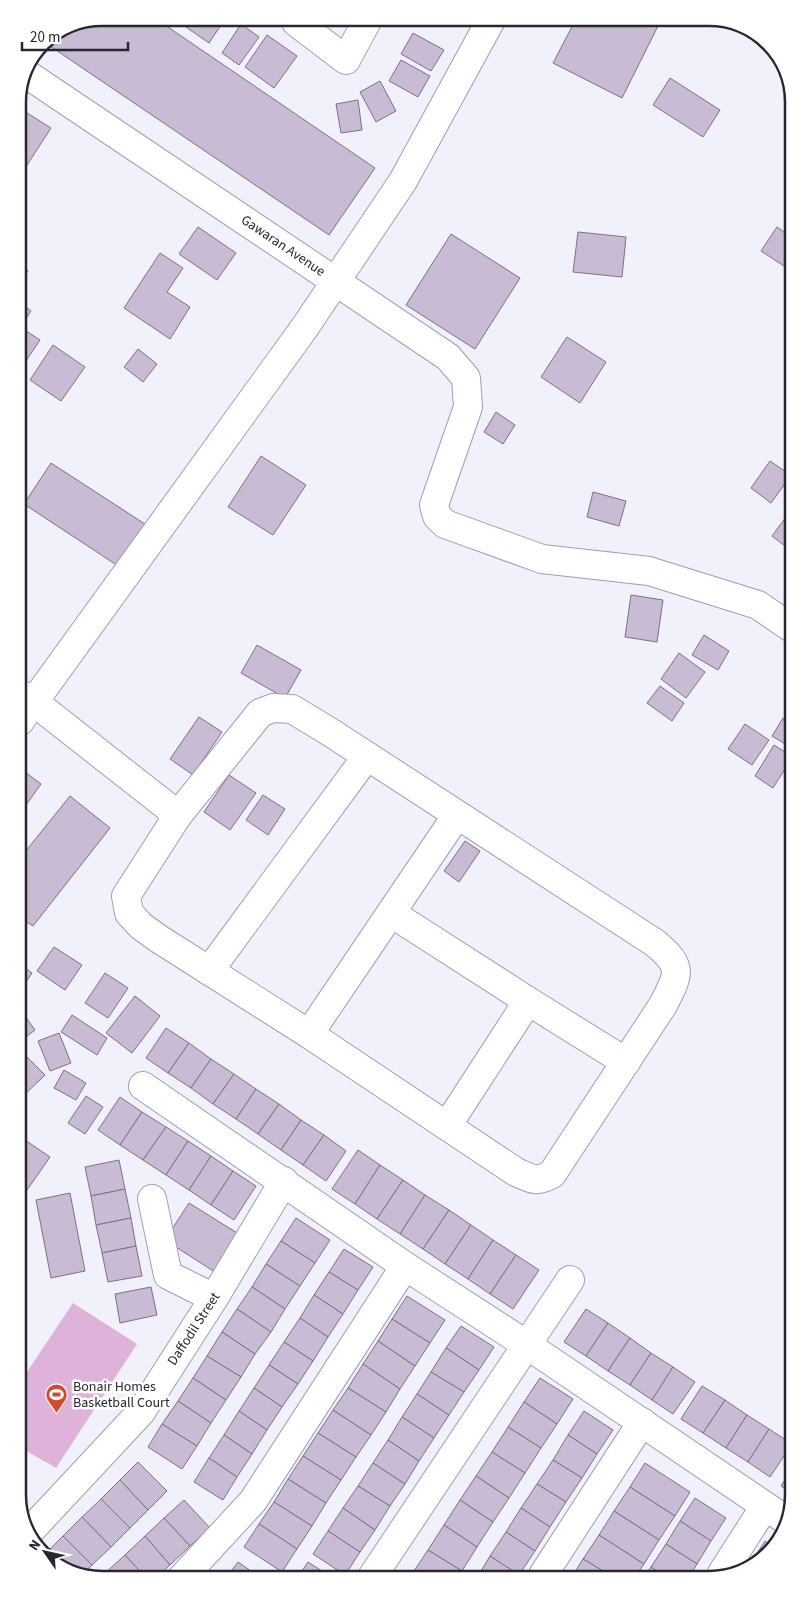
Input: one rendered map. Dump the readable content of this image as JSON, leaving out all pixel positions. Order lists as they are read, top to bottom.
{
  "streets": {
    "street": ["Gawaran Avenue", "Daffodil Street"]
  },
  "places": {
    "sports": ["Bonair Homes Basketball Court"]
  },
  "scale_bar": "20 m",
  "north": "top left"
}
